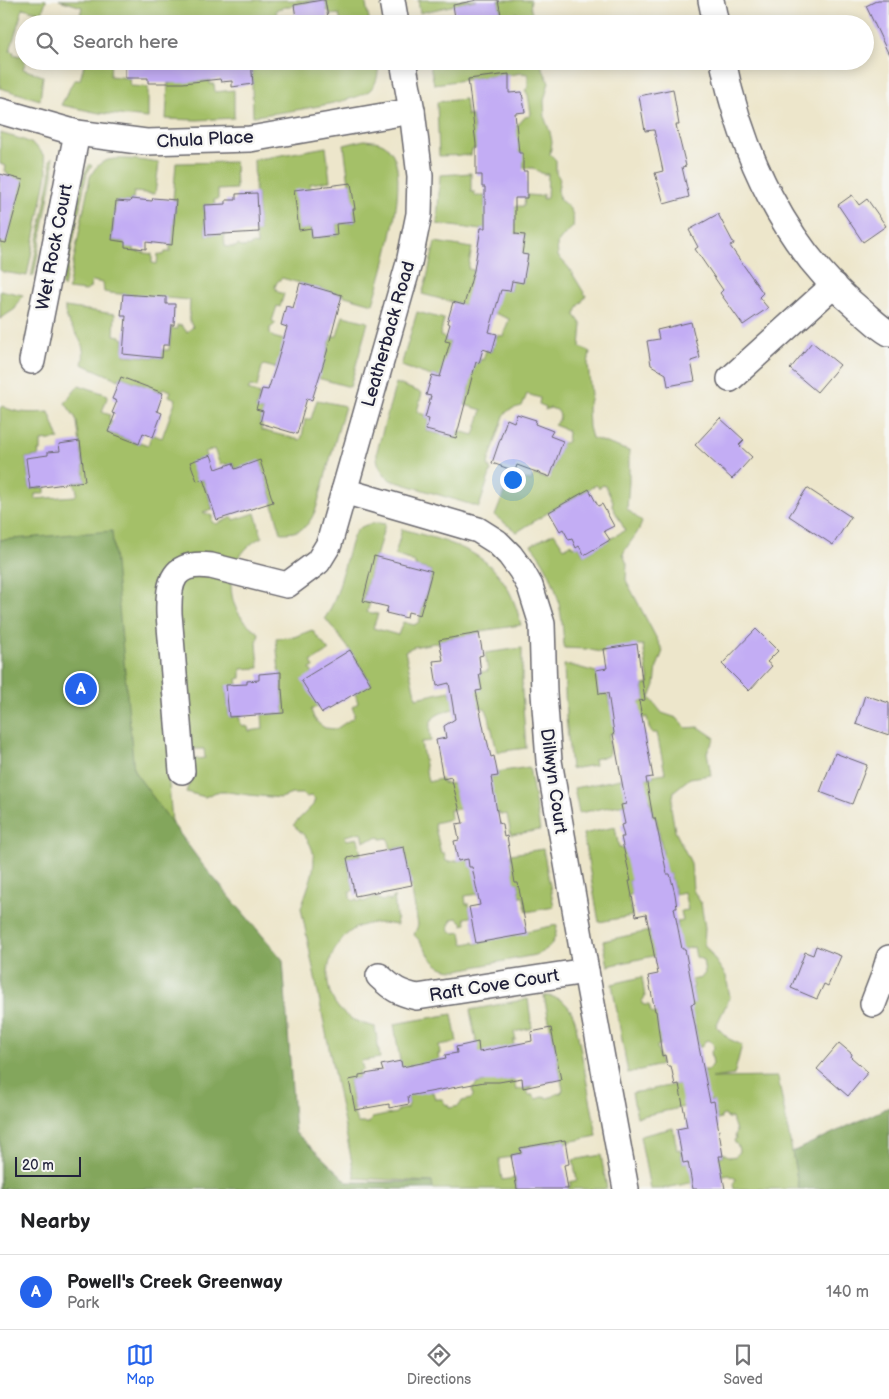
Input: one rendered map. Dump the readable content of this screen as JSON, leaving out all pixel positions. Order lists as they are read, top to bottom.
{
  "streets": {
    "street": [
      "Chula Place",
      "Wet Rock Court",
      "Leatherback Road",
      "Dillwyn Court",
      "Raft Cove Court"
    ]
  },
  "crossings": [
    ["Chula Place", "Wet Rock Court"],
    ["Chula Place", "Leatherback Road"],
    ["Leatherback Road", "Dillwyn Court"],
    ["Dillwyn Court", "Raft Cove Court"]
  ],
  "scale_bar": "20 m",
  "page": {
    "search": "Search here",
    "pins": "A",
    "scale": "20 m",
    "heading": "Nearby",
    "list": [
      {
        "mark": "A",
        "name": "Powell's Creek Greenway",
        "note": "Park",
        "value": "140 m"
      }
    ],
    "nav": ["Map", "Directions", "Saved"]
  }
}
